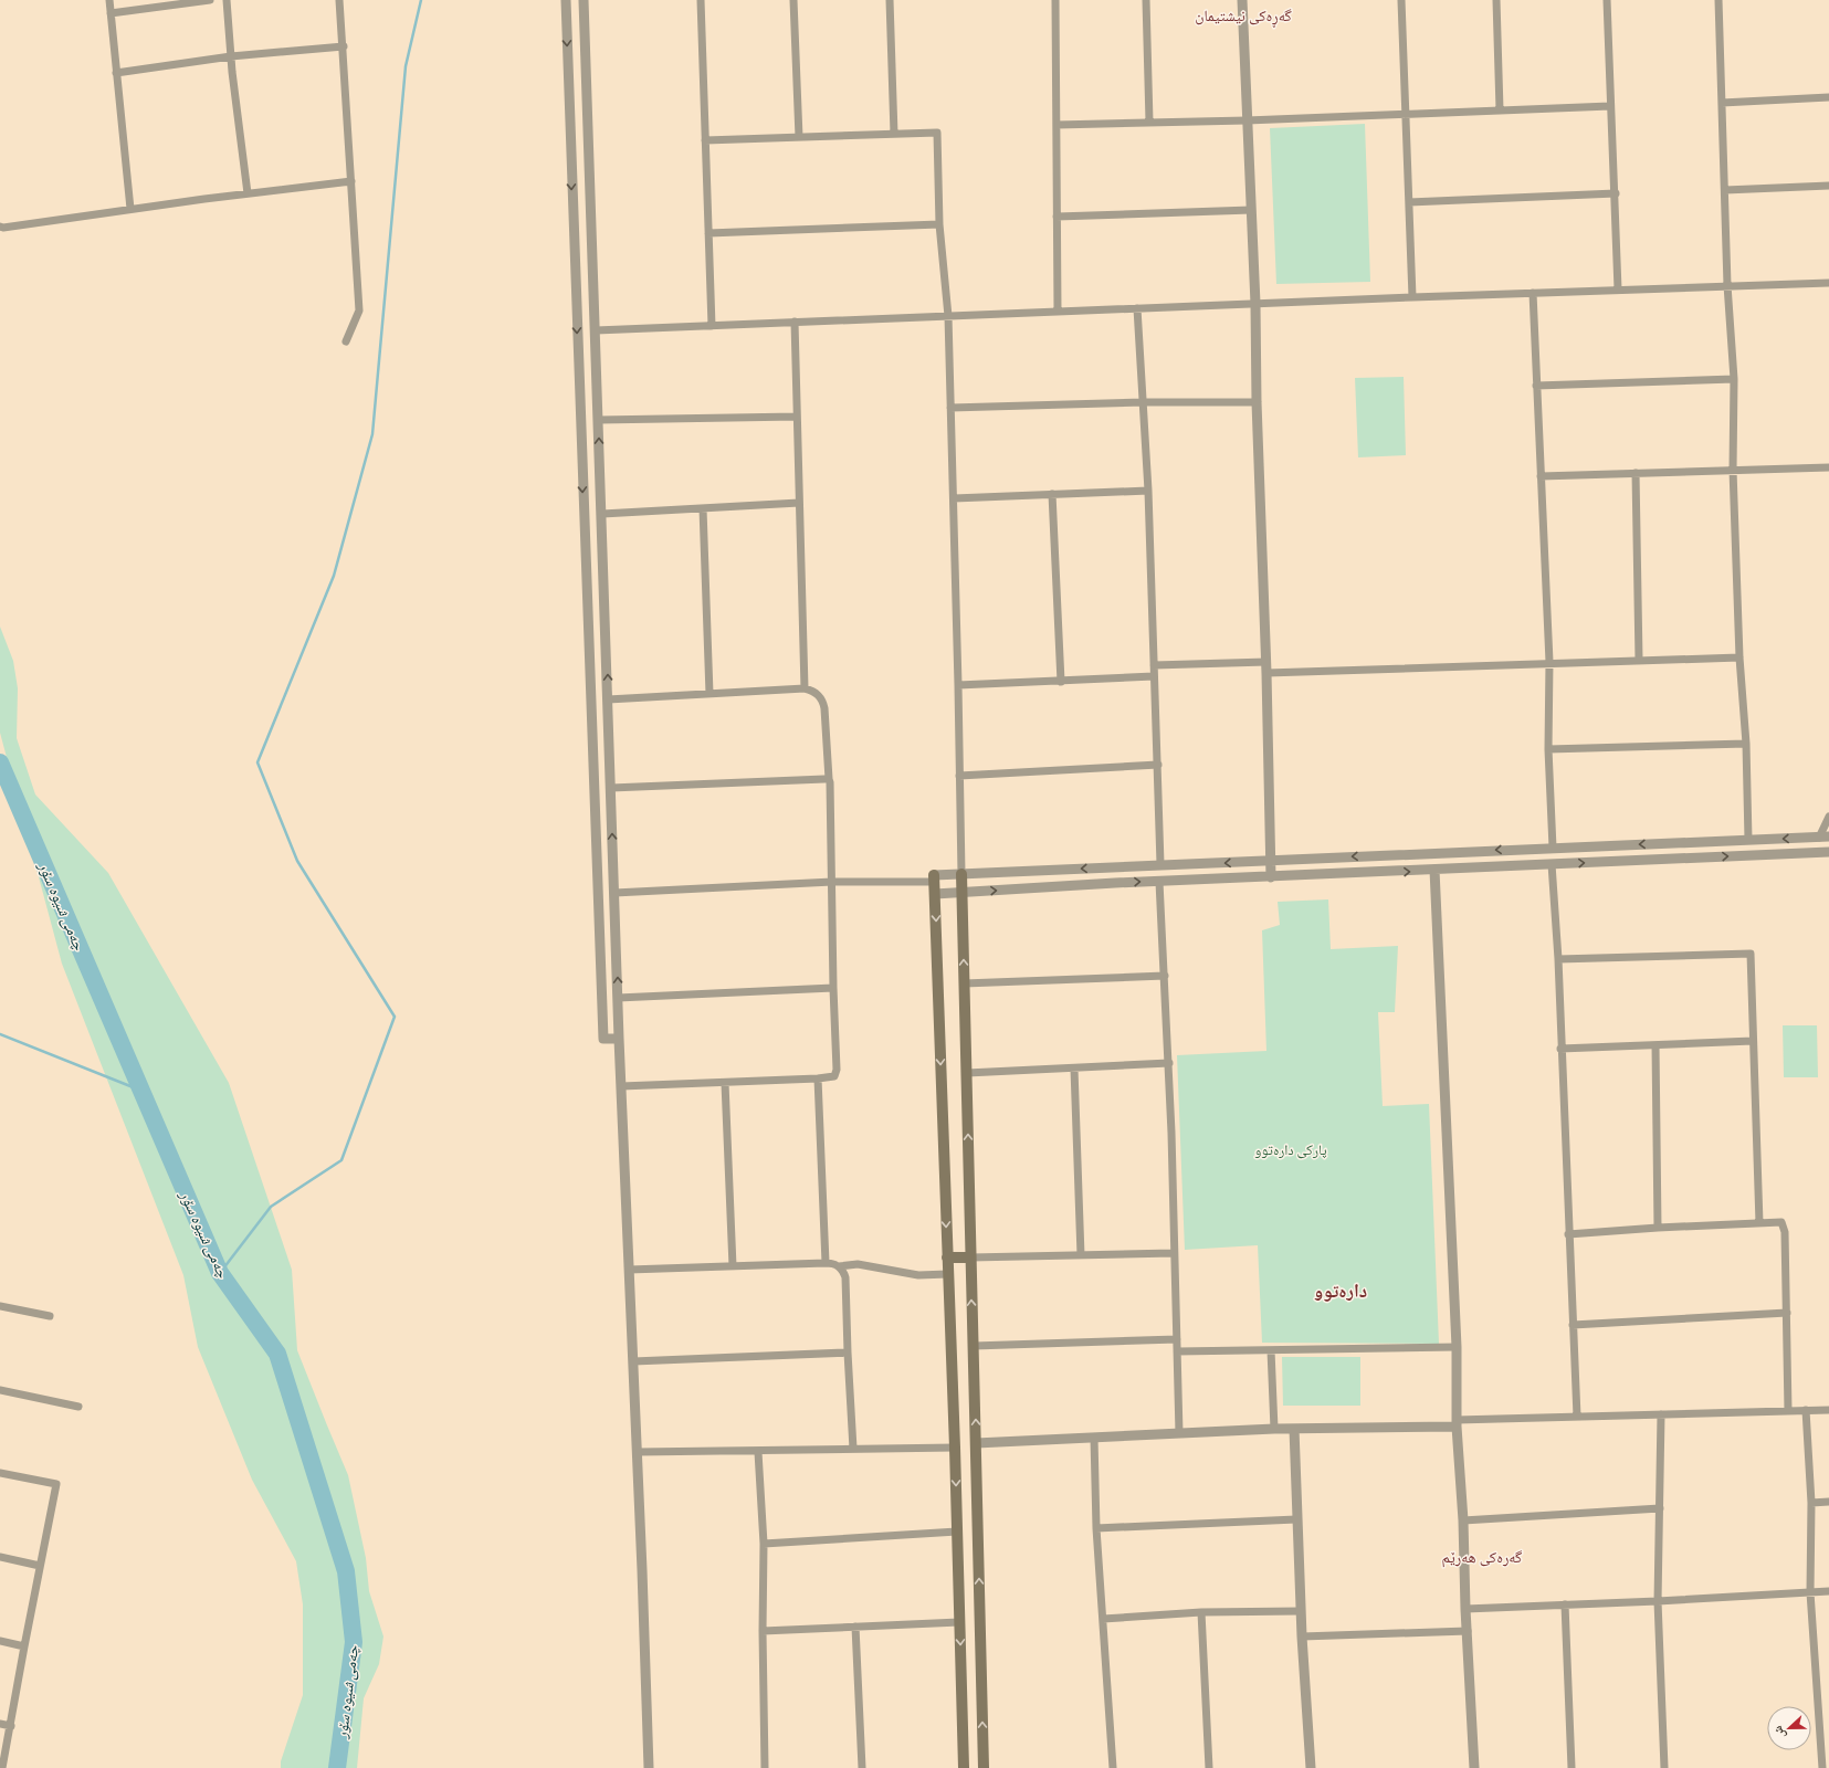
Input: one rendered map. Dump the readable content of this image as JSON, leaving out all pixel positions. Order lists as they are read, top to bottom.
{
  "districts": ["گەڕەکی نیشتیمان", "دارەتوو", "گەرەکی هەرێم"],
  "water": ["چەمی شیوە سۆر"],
  "parks": ["پارکی دارەتوو"],
  "north": "left"
}
